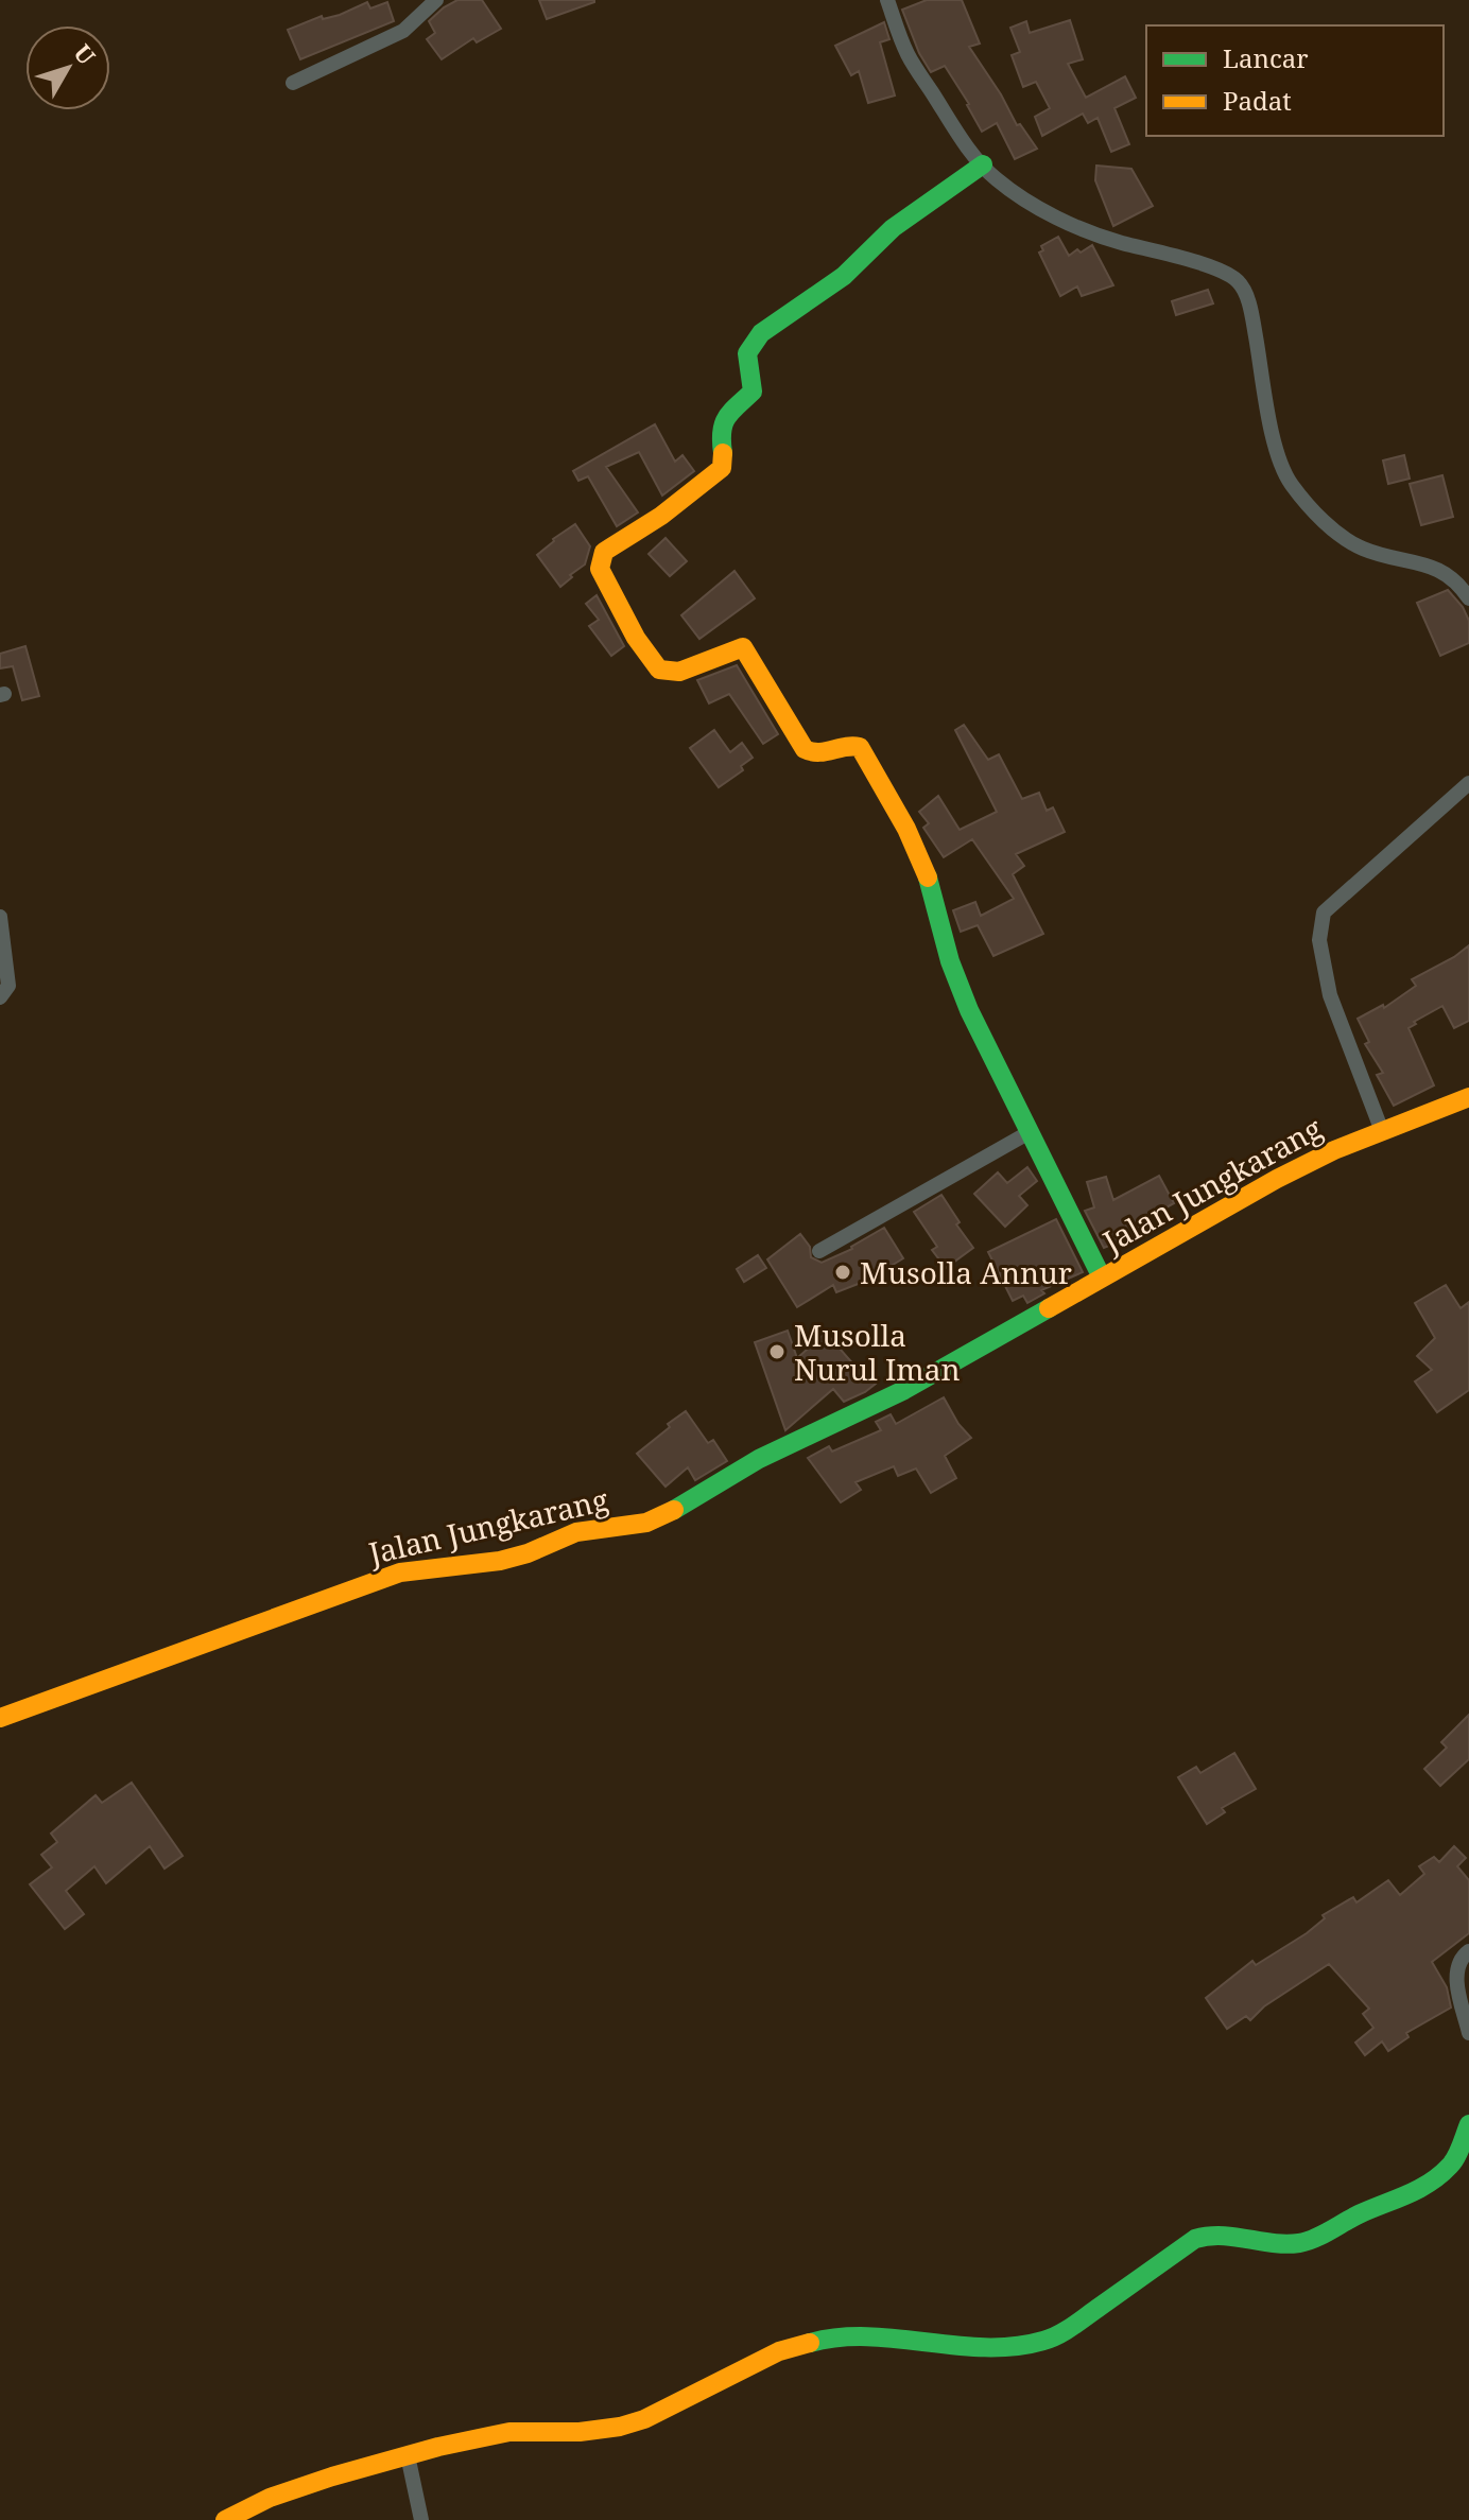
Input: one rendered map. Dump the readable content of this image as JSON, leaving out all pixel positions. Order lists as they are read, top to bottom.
{
  "streets": {
    "street": ["Jalan Jungkarang"]
  },
  "places": ["Musolla Annur", "Musolla Nurul Iman"],
  "legend": ["Lancar", "Padat"],
  "north": "top right"
}
